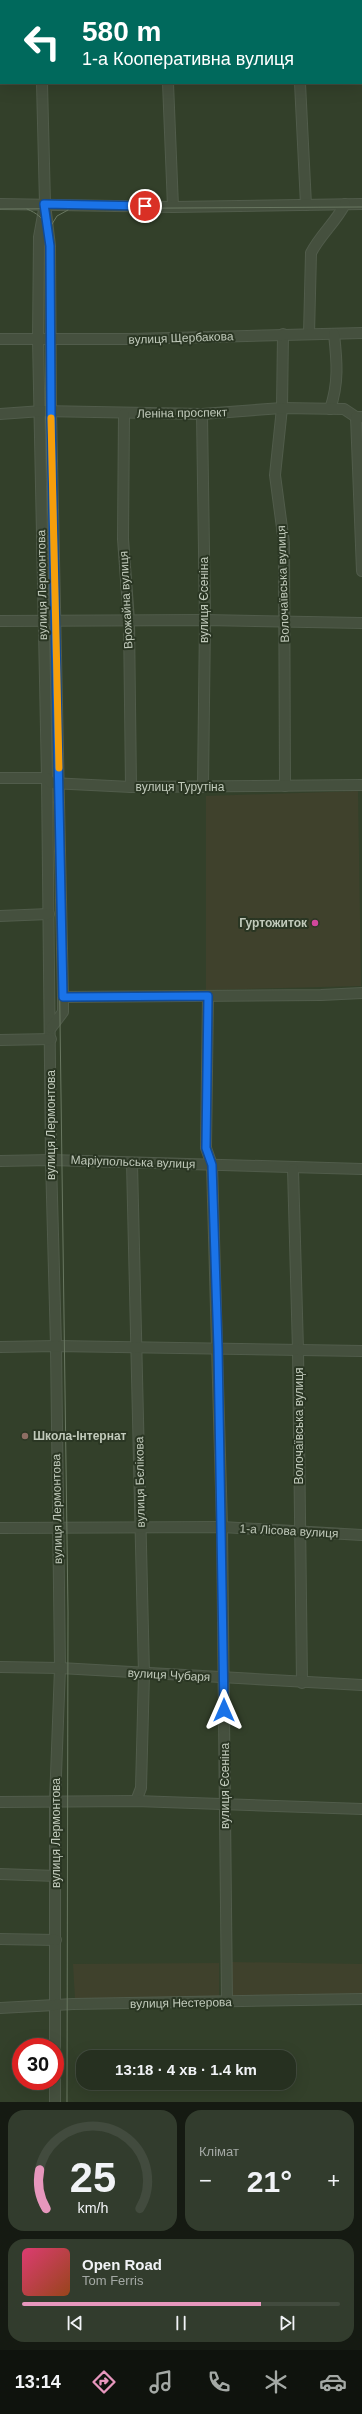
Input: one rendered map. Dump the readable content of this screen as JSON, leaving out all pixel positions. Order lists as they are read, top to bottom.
{
  "streets": {
    "street": [
      "вулиця Щербакова",
      "Леніна проспект",
      "Волочаївська вулиця",
      "вулиця Лермонтова",
      "Врожайна вулиця",
      "вулиця Єсеніна",
      "вулиця Турутіна",
      "Маріупольська вулиця",
      "вулиця Бєлікова",
      "1-а Лісова вулиця",
      "вулиця Чубаря",
      "вулиця Нестерова"
    ]
  },
  "crossings": [
    ["вулиця Щербакова", "Волочаївська вулиця"],
    ["вулиця Щербакова", "вулиця Лермонтова"],
    ["Леніна проспект", "Волочаївська вулиця"],
    ["Леніна проспект", "вулиця Лермонтова"],
    ["Леніна проспект", "Врожайна вулиця"],
    ["Леніна проспект", "вулиця Єсеніна"],
    ["Волочаївська вулиця", "вулиця Турутіна"],
    ["Волочаївська вулиця", "Маріупольська вулиця"],
    ["Волочаївська вулиця", "1-а Лісова вулиця"],
    ["Волочаївська вулиця", "вулиця Чубаря"],
    ["вулиця Лермонтова", "вулиця Турутіна"],
    ["вулиця Лермонтова", "Маріупольська вулиця"],
    ["вулиця Лермонтова", "1-а Лісова вулиця"],
    ["вулиця Лермонтова", "вулиця Чубаря"],
    ["вулиця Лермонтова", "вулиця Нестерова"],
    ["Врожайна вулиця", "вулиця Турутіна"],
    ["вулиця Єсеніна", "вулиця Турутіна"],
    ["вулиця Єсеніна", "Маріупольська вулиця"],
    ["вулиця Єсеніна", "1-а Лісова вулиця"],
    ["вулиця Єсеніна", "вулиця Чубаря"],
    ["вулиця Єсеніна", "вулиця Нестерова"],
    ["Маріупольська вулиця", "вулиця Бєлікова"],
    ["вулиця Бєлікова", "1-а Лісова вулиця"],
    ["вулиця Бєлікова", "вулиця Чубаря"]
  ],
  "places": ["Гуртожиток", "Школа-Інтернат"],
  "page": {
    "turn": ["580 m", "1-а Кооперативна вулиця"],
    "limit": "30",
    "trip": "13:18 · 4 хв · 1.4 km",
    "tile": "Клімат",
    "heat": ["−", "21°", "+"],
    "song": ["Open Road", "Tom Ferris"],
    "tabs": "13:14",
    "gauge": ["25", "km/h"]
  }
}
